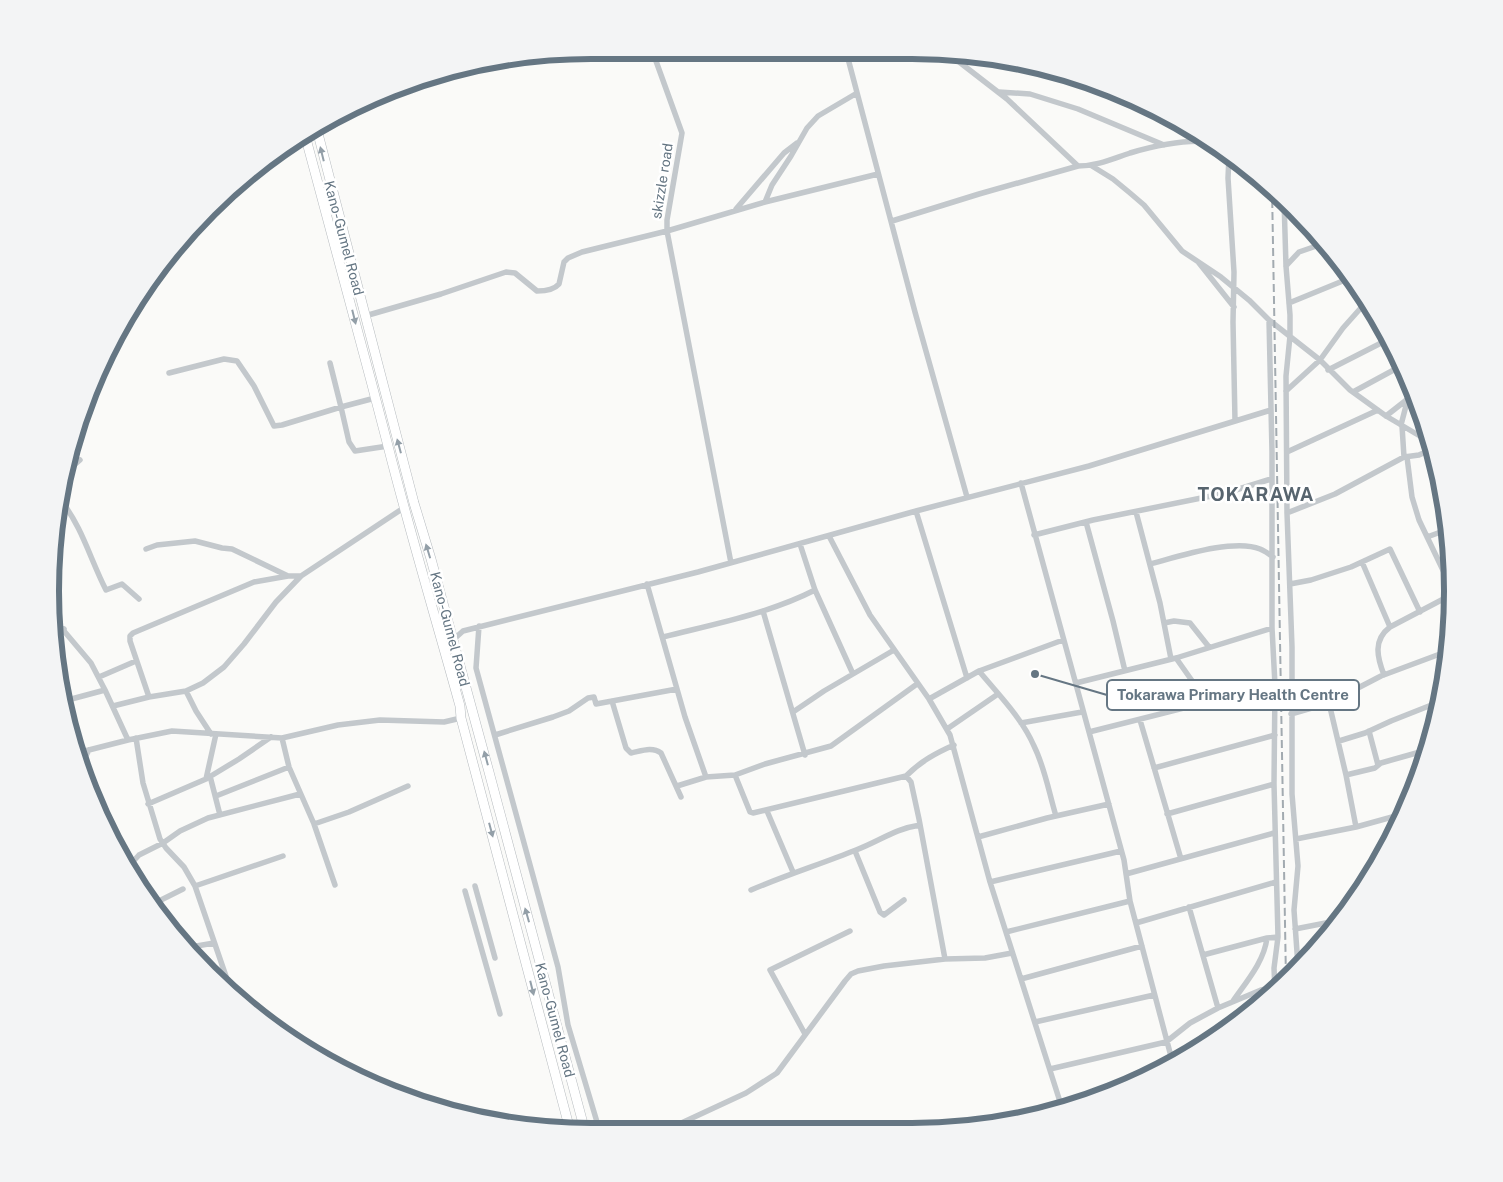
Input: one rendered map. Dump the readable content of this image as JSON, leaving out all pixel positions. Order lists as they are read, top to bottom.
{
  "streets": {
    "main road": ["Kano-Gumel Road"],
    "street": ["skizzle road"]
  },
  "districts": ["TOKARAWA"],
  "places": ["Tokarawa Primary Health Centre"]
}
